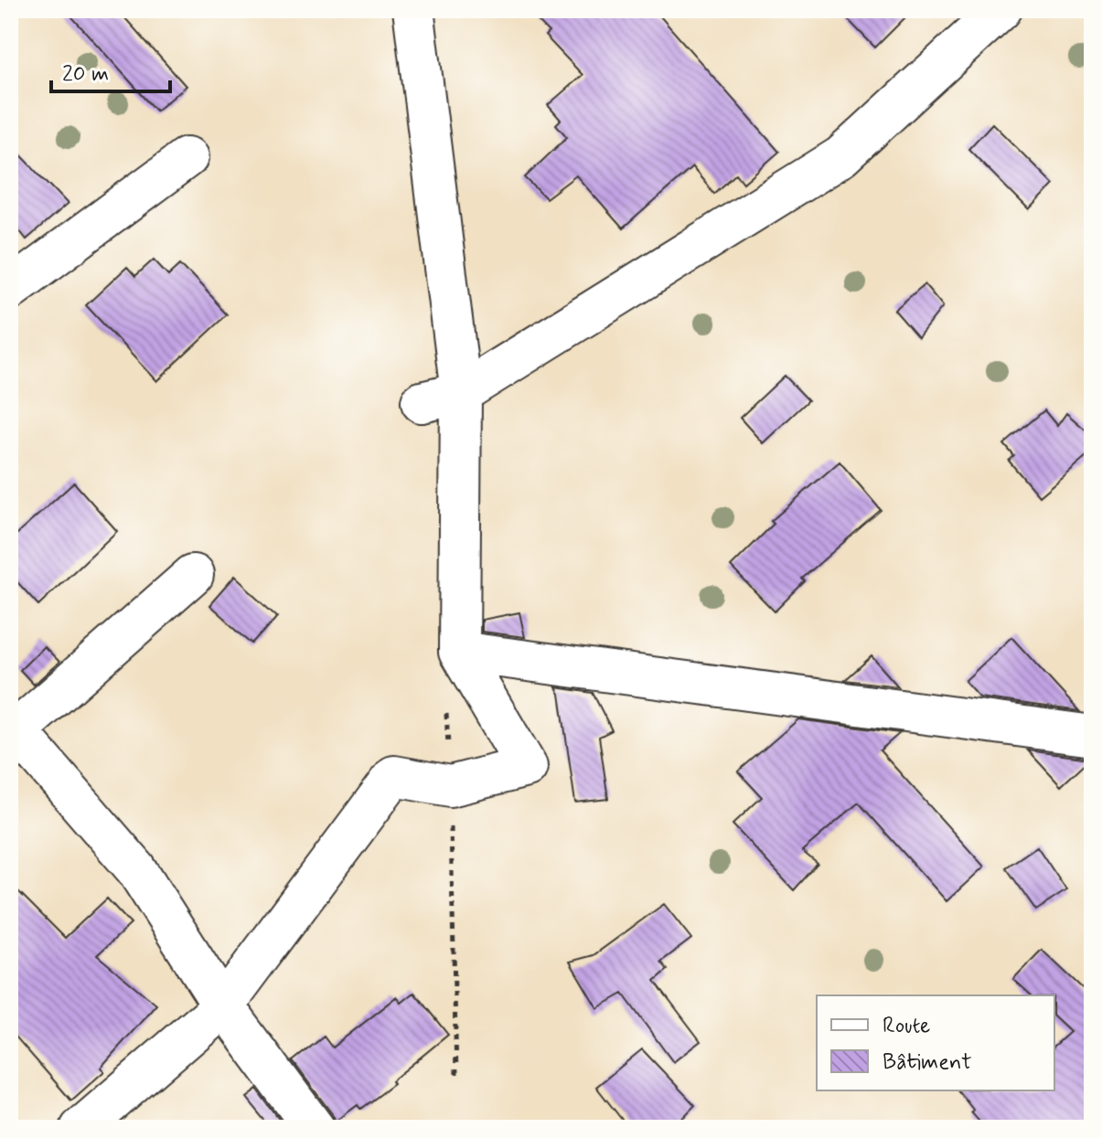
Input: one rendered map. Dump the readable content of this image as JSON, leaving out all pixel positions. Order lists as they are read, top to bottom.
{
  "legend": ["Route", "Bâtiment"],
  "scale_bar": "20 m"
}
